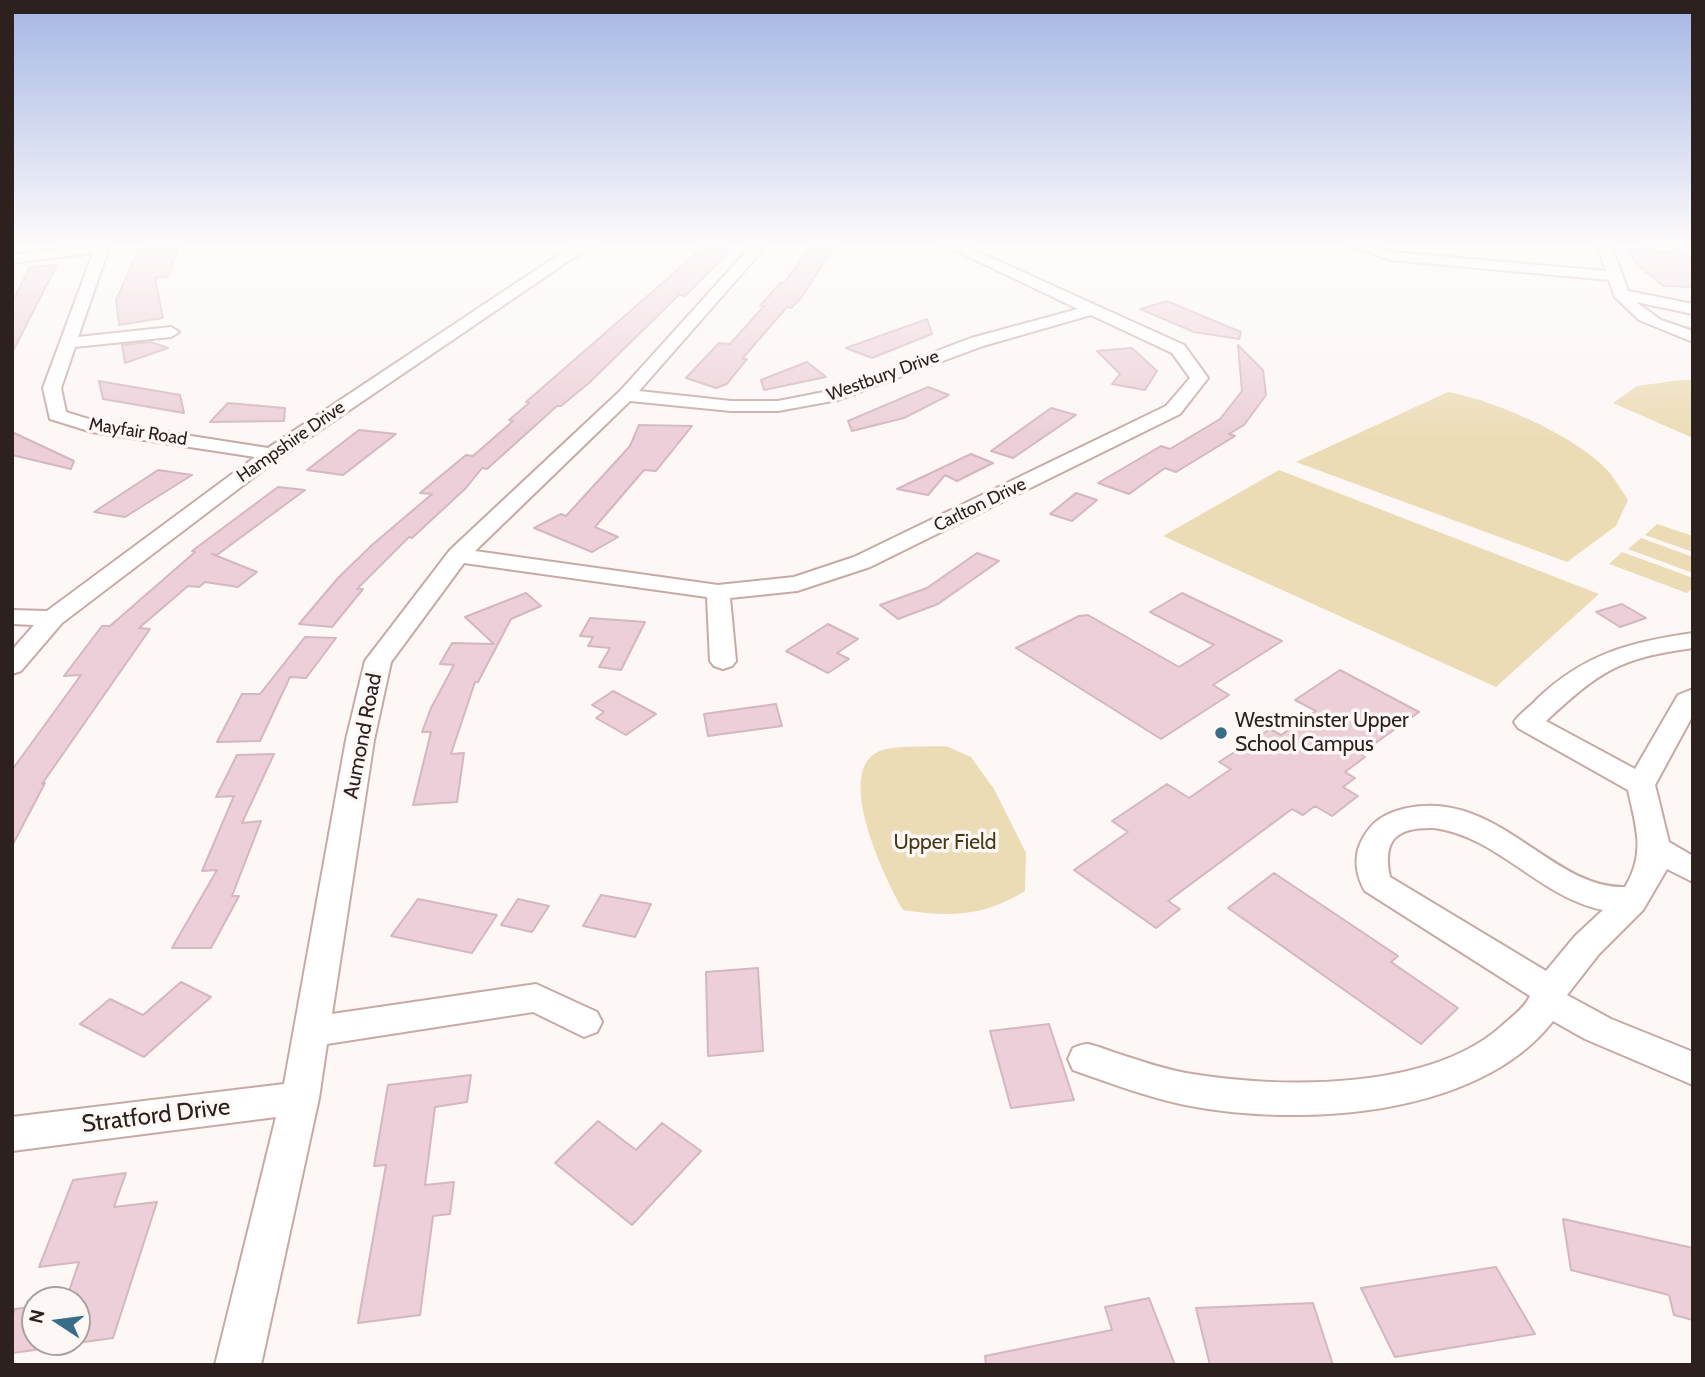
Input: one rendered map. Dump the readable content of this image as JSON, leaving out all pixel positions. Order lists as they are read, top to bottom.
{
  "streets": {
    "street": [
      "Westbury Drive",
      "Mayfair Road",
      "Hampshire Drive",
      "Carlton Drive",
      "Aumond Road",
      "Stratford Drive"
    ]
  },
  "crossings": [
    ["Westbury Drive", "Carlton Drive"],
    ["Westbury Drive", "Aumond Road"],
    ["Mayfair Road", "Hampshire Drive"],
    ["Carlton Drive", "Aumond Road"],
    ["Aumond Road", "Stratford Drive"]
  ],
  "parks": ["Upper Field"],
  "places": ["Westminster Upper School Campus"],
  "north": "left"
}
